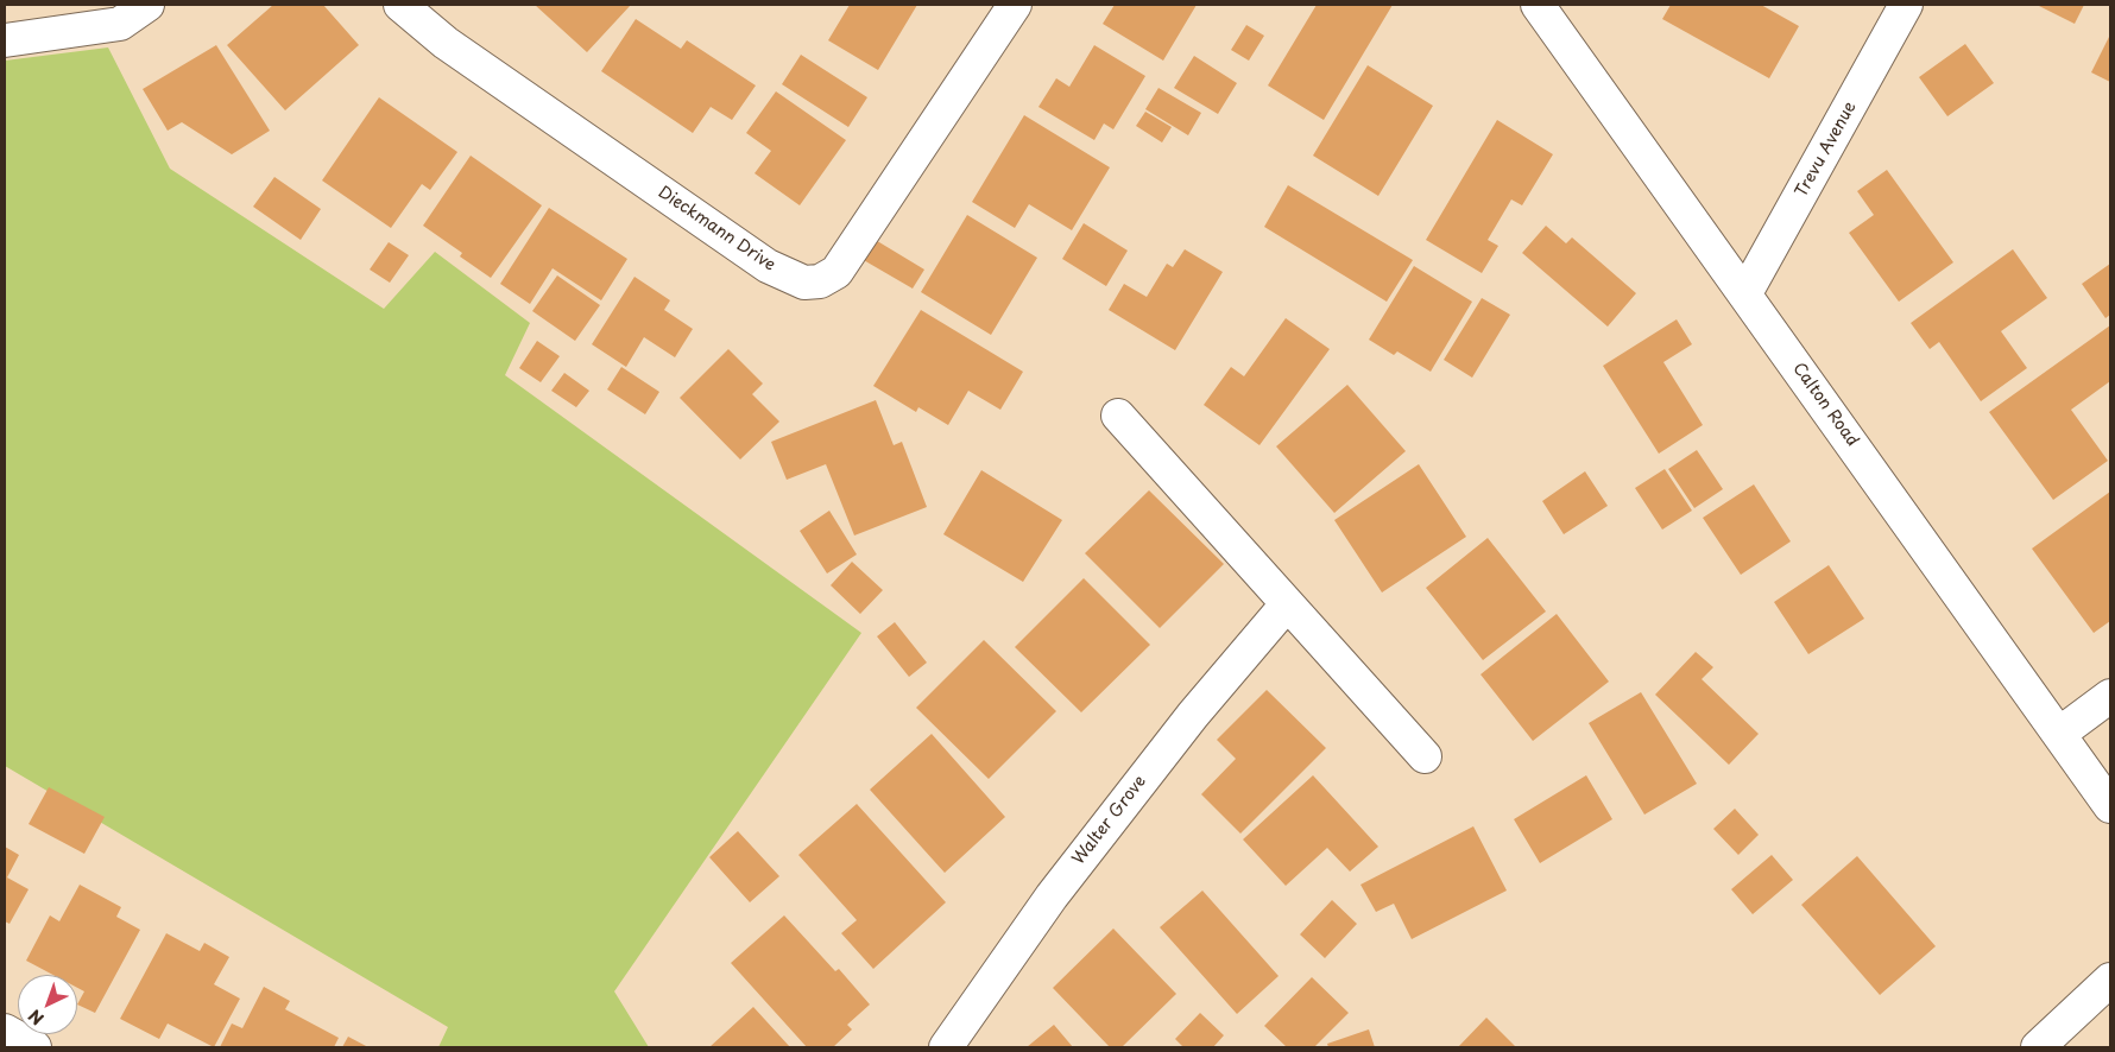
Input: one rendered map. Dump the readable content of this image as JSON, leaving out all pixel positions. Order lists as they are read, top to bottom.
{
  "streets": {
    "street": [
      "Trevu Avenue",
      "Dieckmann Drive",
      "Calton Road",
      "Walter Grove"
    ]
  },
  "crossings": [
    ["Trevu Avenue", "Calton Road"]
  ],
  "north": "bottom left"
}
